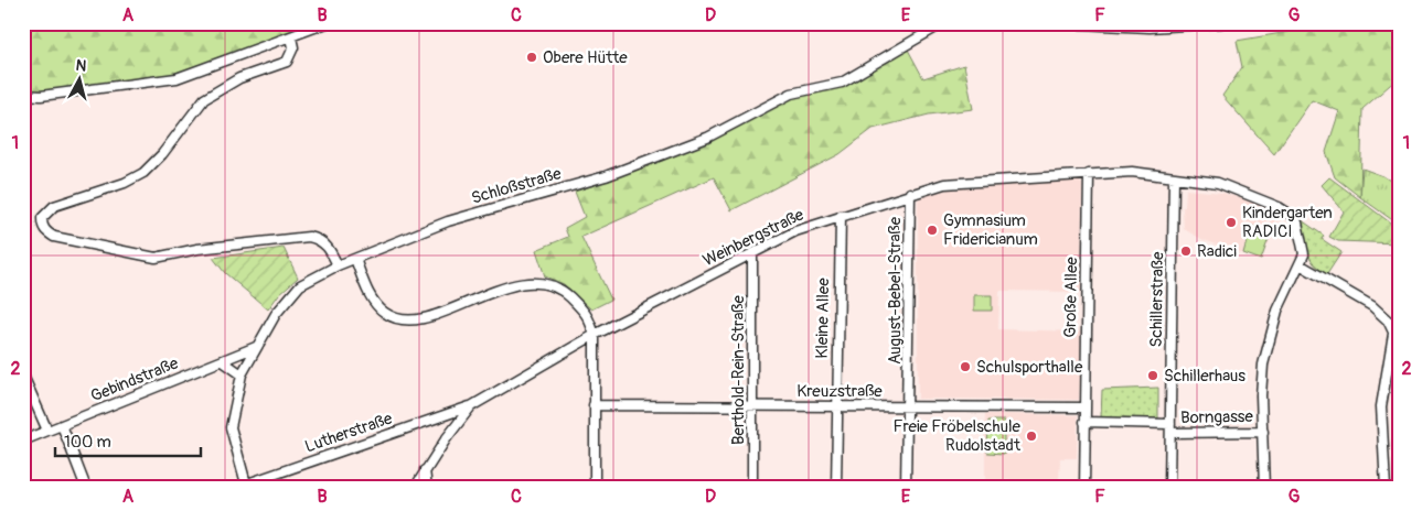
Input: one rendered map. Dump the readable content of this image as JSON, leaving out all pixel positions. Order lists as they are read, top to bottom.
{
  "streets": {
    "street": [
      "Schloßstraße",
      "Weinbergstraße",
      "August-Bebel-Straße",
      "Große Allee",
      "Schillerstraße",
      "Kleine Allee",
      "Berthold-Rein-Straße",
      "Gebindstraße",
      "Kreuzstraße",
      "Borngasse",
      "Lutherstraße"
    ]
  },
  "crossings": [
    ["Schloßstraße", "Gebindstraße"],
    ["Schloßstraße", "Lutherstraße"],
    ["Weinbergstraße", "August-Bebel-Straße"],
    ["Weinbergstraße", "Große Allee"],
    ["Weinbergstraße", "Schillerstraße"],
    ["Weinbergstraße", "Kleine Allee"],
    ["Weinbergstraße", "Berthold-Rein-Straße"],
    ["Weinbergstraße", "Lutherstraße"],
    ["August-Bebel-Straße", "Kreuzstraße"],
    ["Große Allee", "Kreuzstraße"],
    ["Große Allee", "Borngasse"],
    ["Schillerstraße", "Borngasse"],
    ["Kleine Allee", "Kreuzstraße"],
    ["Berthold-Rein-Straße", "Kreuzstraße"]
  ],
  "places": [
    "Obere Hütte",
    "Kindergarten RADICI",
    "Gymnasium Fridericianum",
    "Radici",
    "Schulsporthalle",
    "Schillerhaus",
    "Freie Fröbelschule Rudolstadt"
  ],
  "scale_bar": "100 m",
  "north": "top",
  "grid": {
    "columns": [
      "A",
      "B",
      "C",
      "D",
      "E",
      "F",
      "G"
    ],
    "rows": ["1", "2"]
  }
}
